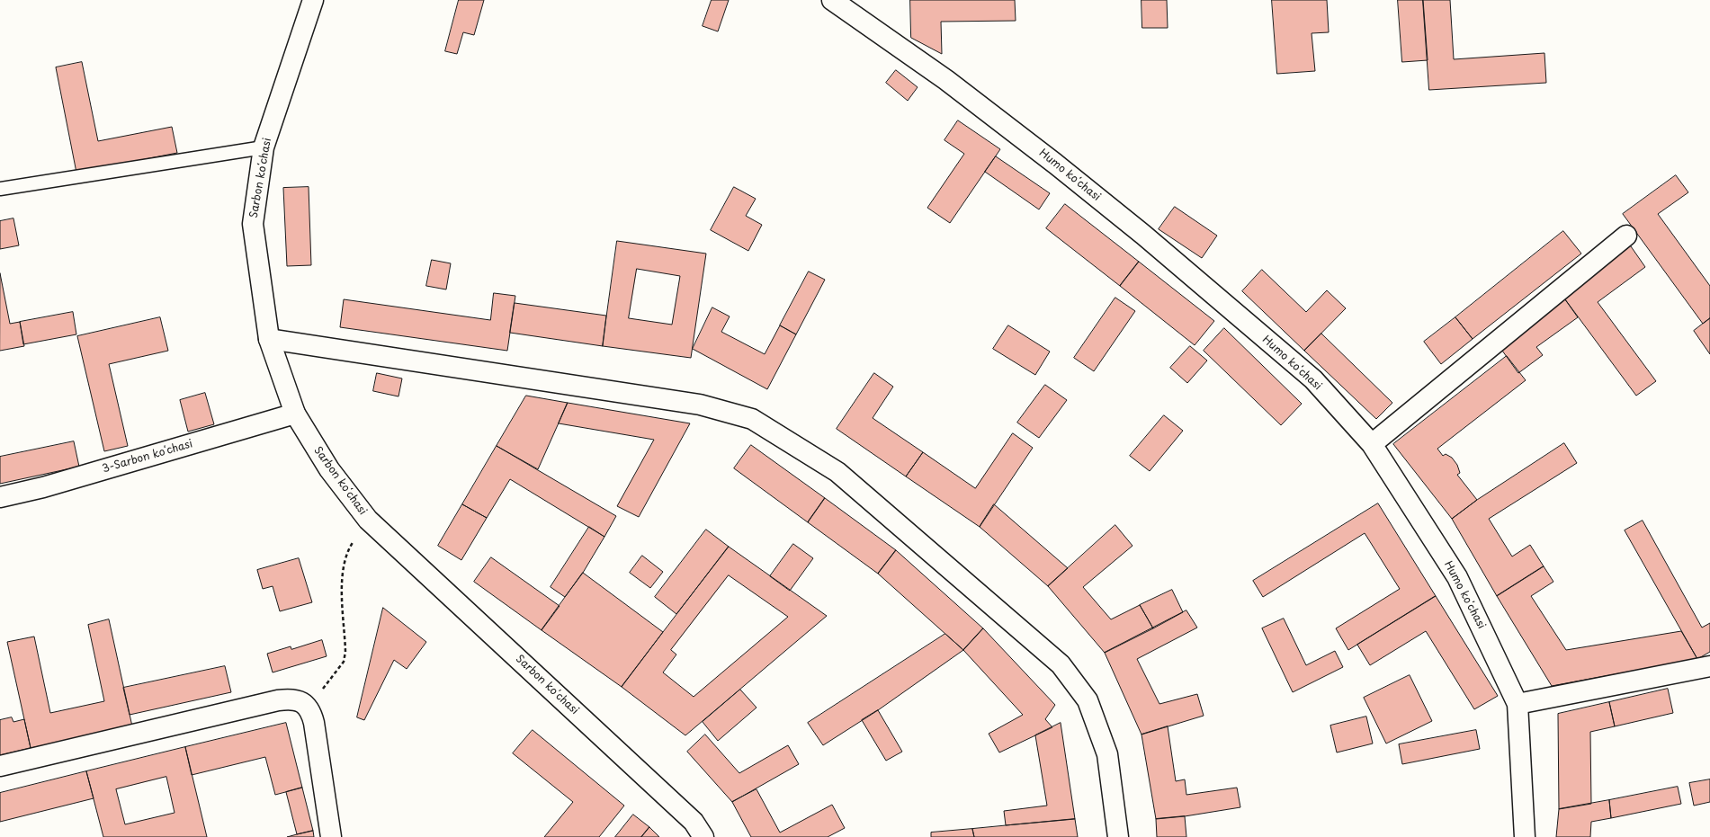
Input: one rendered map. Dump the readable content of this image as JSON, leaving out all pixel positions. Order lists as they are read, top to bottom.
{
  "streets": {
    "street": ["Humo koʻchasi", "Sarbon koʻchasi", "3-Sarbon koʻchasi"]
  },
  "crossings": [
    ["Sarbon koʻchasi", "3-Sarbon koʻchasi"]
  ]
}
